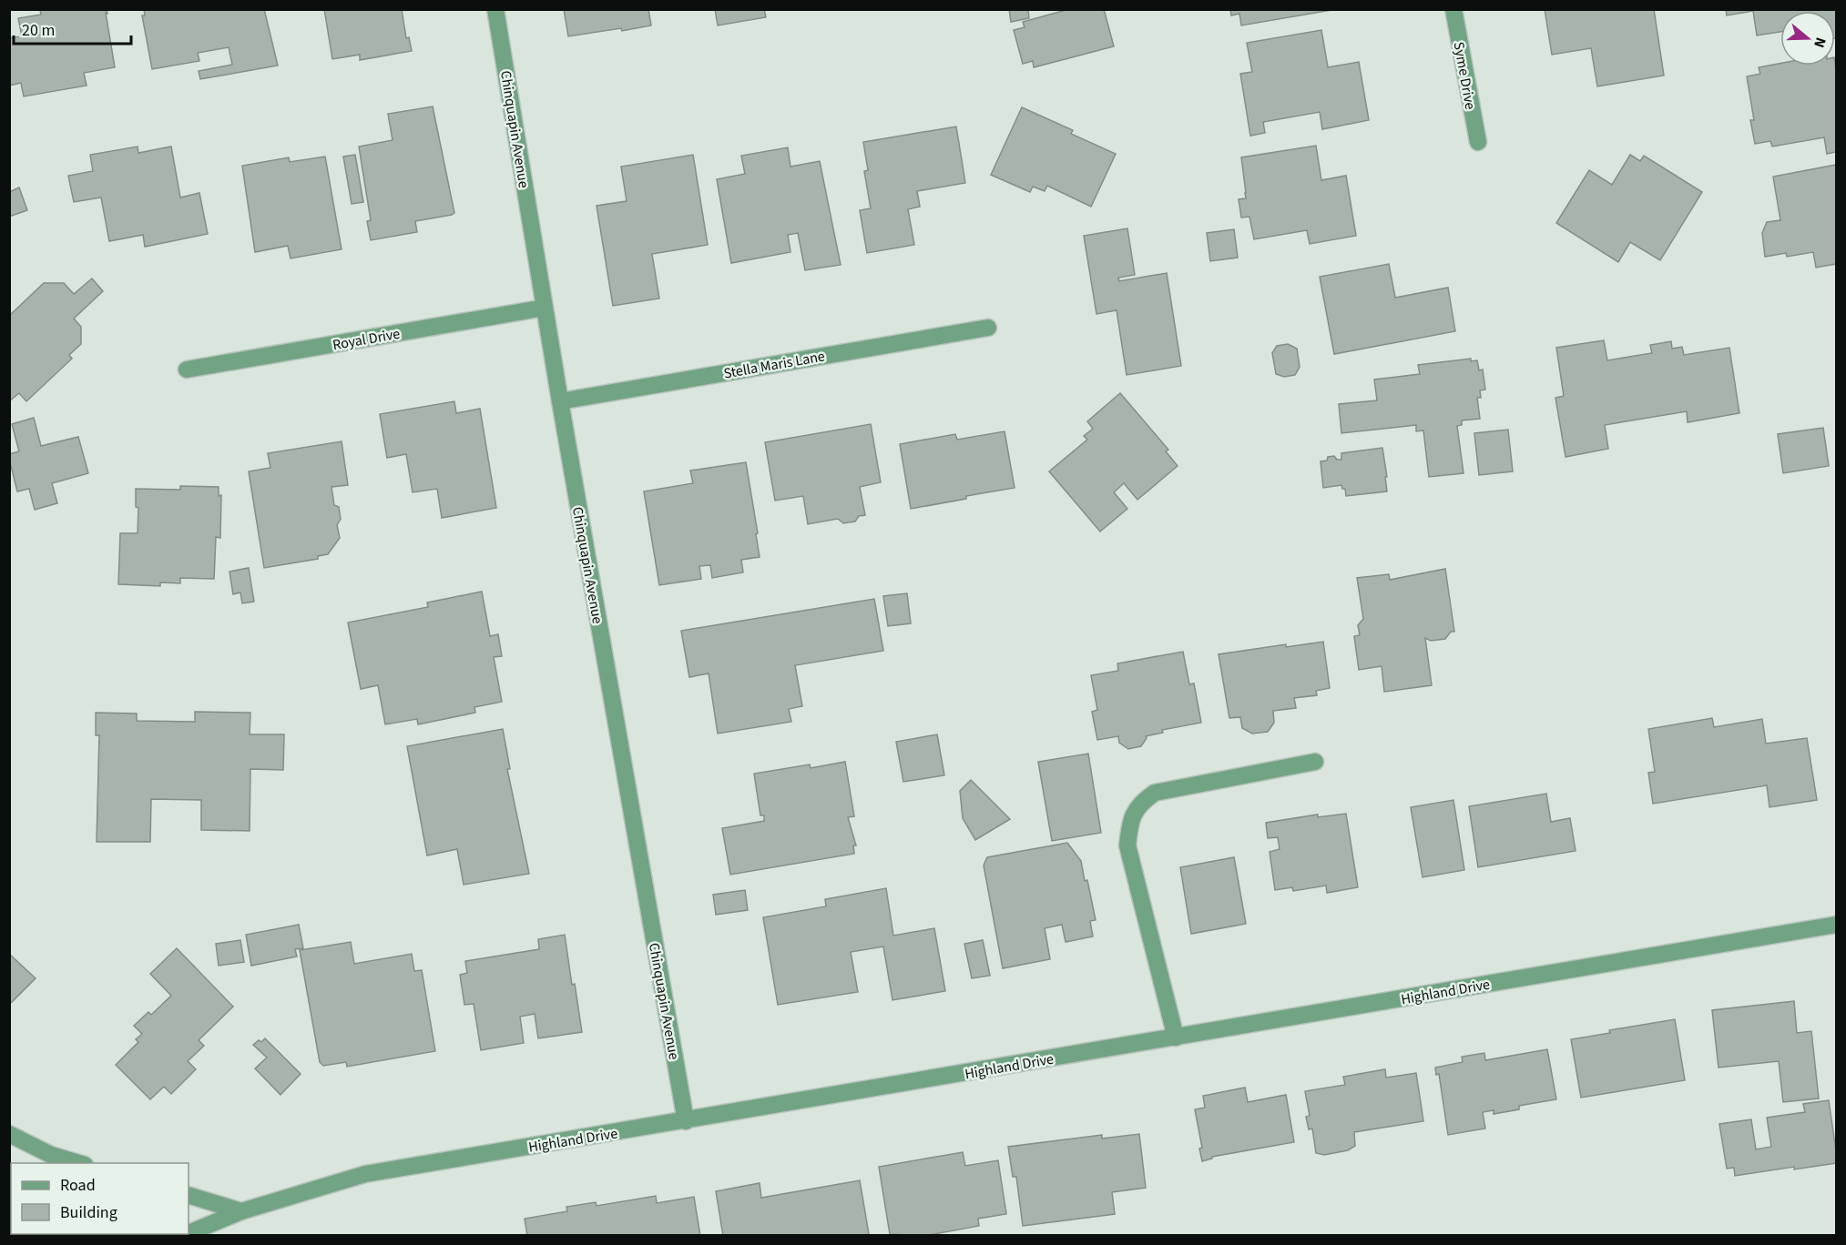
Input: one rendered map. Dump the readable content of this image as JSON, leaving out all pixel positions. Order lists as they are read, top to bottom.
{
  "streets": {
    "street": [
      "Syme Drive",
      "Chinquapin Avenue",
      "Royal Drive",
      "Stella Maris Lane",
      "Highland Drive"
    ]
  },
  "crossings": [
    ["Chinquapin Avenue", "Royal Drive"],
    ["Chinquapin Avenue", "Stella Maris Lane"],
    ["Chinquapin Avenue", "Highland Drive"]
  ],
  "legend": ["Road", "Building"],
  "scale_bar": "20 m",
  "north": "right"
}
